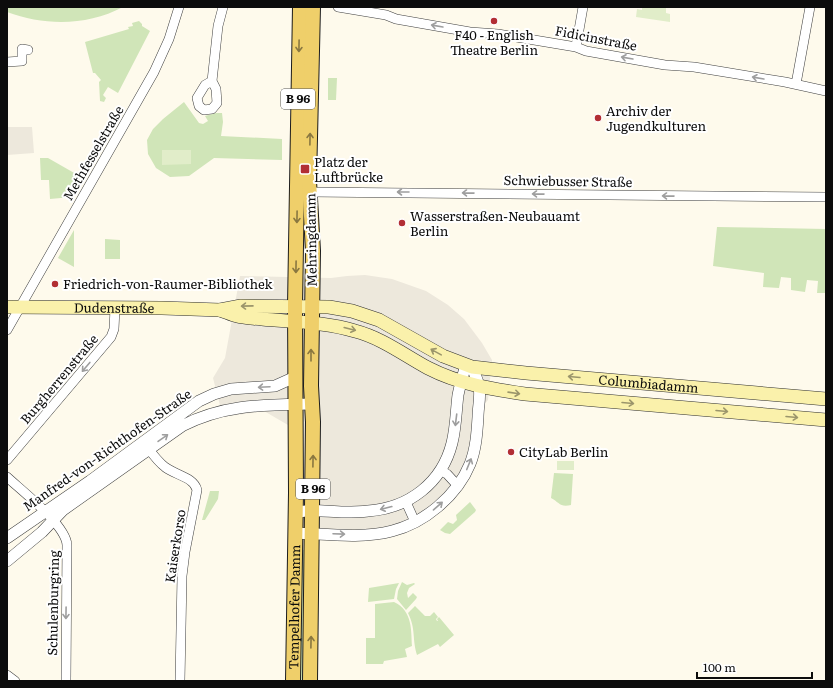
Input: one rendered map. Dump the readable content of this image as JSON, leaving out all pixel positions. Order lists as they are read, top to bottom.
{
  "streets": {
    "main road": [
      "B 96",
      "Mehringdamm",
      "Dudenstraße",
      "Columbiadamm",
      "Tempelhofer Damm"
    ],
    "street": [
      "Fidicinstraße",
      "Methfesselstraße",
      "Schwiebusser Straße",
      "Burgherrenstraße",
      "Manfred-von-Richthofen-Straße",
      "Kaiserkorso",
      "Schulenburgring"
    ]
  },
  "crossings": [
    ["Methfesselstraße", "Dudenstraße"],
    ["Schwiebusser Straße", "Mehringdamm"],
    ["Mehringdamm", "Dudenstraße"],
    ["Mehringdamm", "Tempelhofer Damm"],
    ["Dudenstraße", "Burgherrenstraße"],
    ["Dudenstraße", "Tempelhofer Damm"],
    ["Manfred-von-Richthofen-Straße", "Kaiserkorso"],
    ["Manfred-von-Richthofen-Straße", "Schulenburgring"],
    ["Manfred-von-Richthofen-Straße", "Tempelhofer Damm"]
  ],
  "one_way": [
    "Fidicinstraße",
    "Schwiebusser Straße",
    "Burgherrenstraße",
    "Schulenburgring"
  ],
  "places": {
    "other": [
      "F40 - English Theatre Berlin",
      "Archiv der Jugendkulturen",
      "Wasserstraßen-Neubauamt Berlin",
      "Friedrich-von-Raumer-Bibliothek",
      "CityLab Berlin"
    ],
    "transit": ["Platz der Luftbrücke"]
  },
  "scale_bar": "100 m"
}
